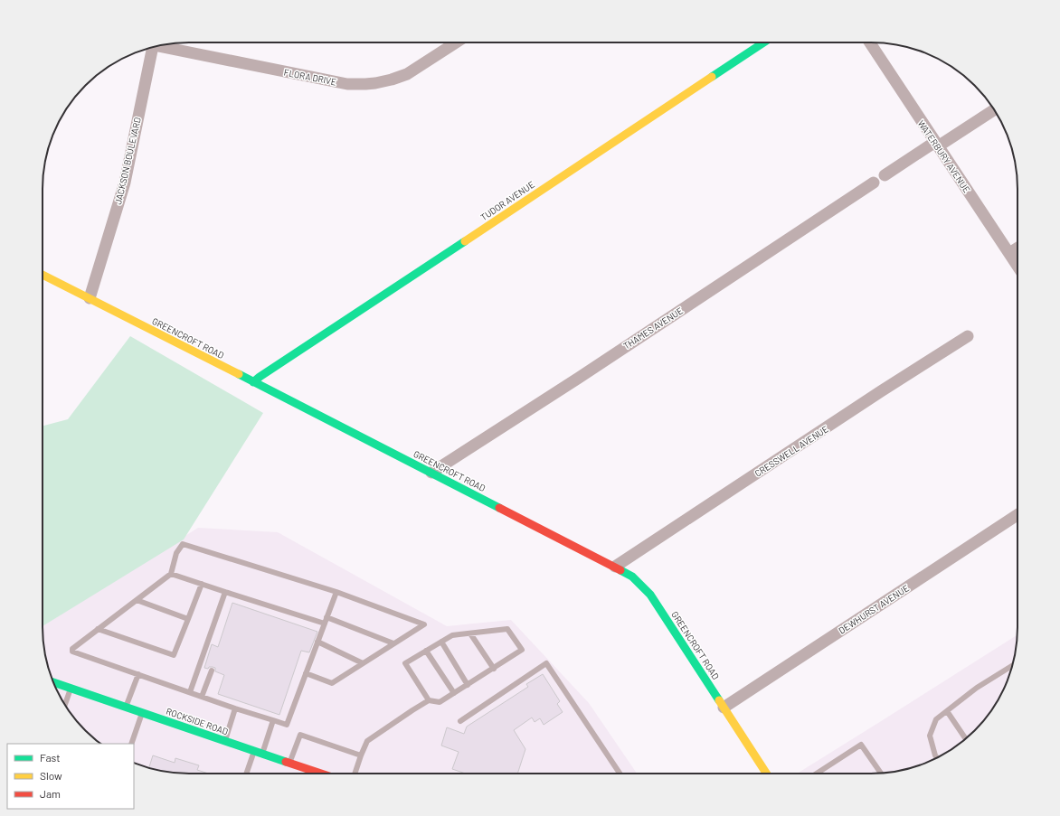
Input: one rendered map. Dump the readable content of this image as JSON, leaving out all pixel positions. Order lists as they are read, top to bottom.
{
  "streets": {
    "street": [
      "FLORA DRIVE",
      "WATERBURY AVENUE",
      "JACKSON BOULEVARD",
      "TUDOR AVENUE",
      "THAMES AVENUE",
      "GREENCROFT ROAD",
      "CRESSWELL AVENUE",
      "DEWHURST AVENUE",
      "ROCKSIDE ROAD"
    ]
  },
  "crossings": [
    ["JACKSON BOULEVARD", "GREENCROFT ROAD"],
    ["TUDOR AVENUE", "GREENCROFT ROAD"],
    ["THAMES AVENUE", "GREENCROFT ROAD"],
    ["GREENCROFT ROAD", "CRESSWELL AVENUE"],
    ["GREENCROFT ROAD", "DEWHURST AVENUE"]
  ],
  "legend": ["Fast", "Slow", "Jam"]
}
